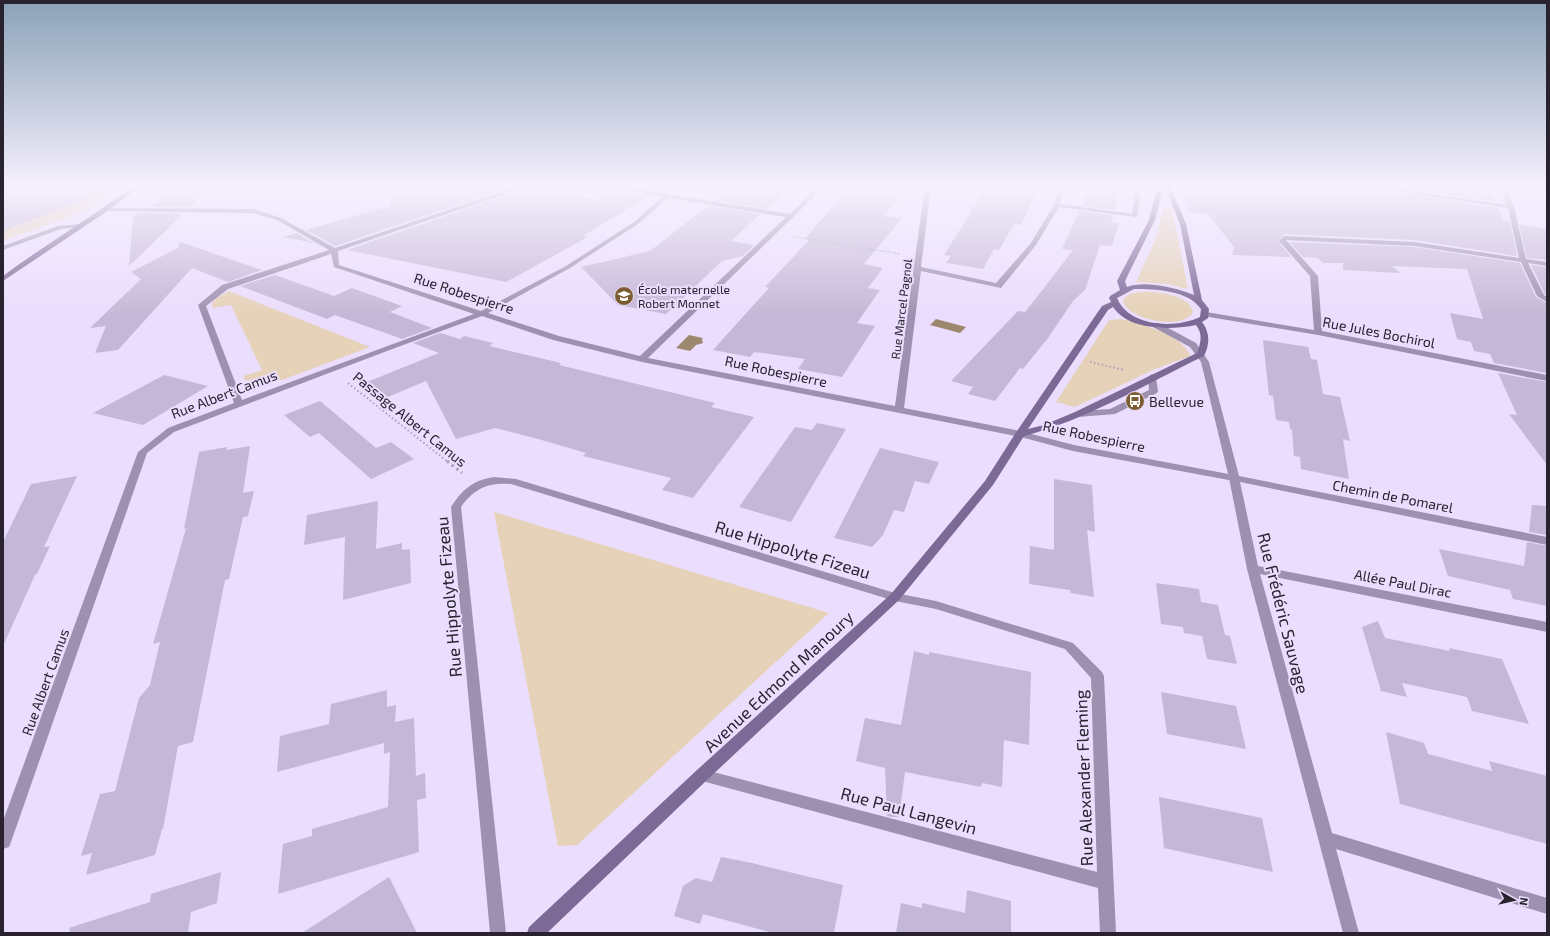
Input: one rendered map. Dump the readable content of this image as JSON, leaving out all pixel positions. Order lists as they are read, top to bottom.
{
  "streets": {
    "street": [
      "Rue Robespierre",
      "Rue Marcel Pagnol",
      "Rue Jules Bochirol",
      "Rue Albert Camus",
      "Chemin de Pomarel",
      "Rue Hippolyte Fizeau",
      "Allée Paul Dirac",
      "Rue Frédéric Sauvage",
      "Avenue Edmond Manoury",
      "Rue Alexander Fleming",
      "Rue Paul Langevin"
    ],
    "path": ["Passage Albert Camus"]
  },
  "crossings": [
    ["Rue Robespierre", "Rue Marcel Pagnol"],
    ["Rue Robespierre", "Rue Albert Camus"],
    ["Rue Robespierre", "Chemin de Pomarel"],
    ["Rue Robespierre", "Rue Frédéric Sauvage"],
    ["Rue Robespierre", "Avenue Edmond Manoury"],
    ["Rue Albert Camus", "Passage Albert Camus"],
    ["Passage Albert Camus", "Rue Hippolyte Fizeau"],
    ["Chemin de Pomarel", "Rue Frédéric Sauvage"],
    ["Rue Hippolyte Fizeau", "Avenue Edmond Manoury"],
    ["Rue Hippolyte Fizeau", "Rue Alexander Fleming"],
    ["Allée Paul Dirac", "Rue Frédéric Sauvage"],
    ["Avenue Edmond Manoury", "Rue Alexander Fleming"],
    ["Avenue Edmond Manoury", "Rue Paul Langevin"],
    ["Rue Alexander Fleming", "Rue Paul Langevin"]
  ],
  "places": {
    "school or university": ["École maternelle Robert Monnet"],
    "bus stop": ["Bellevue"]
  },
  "north": "right"
}
